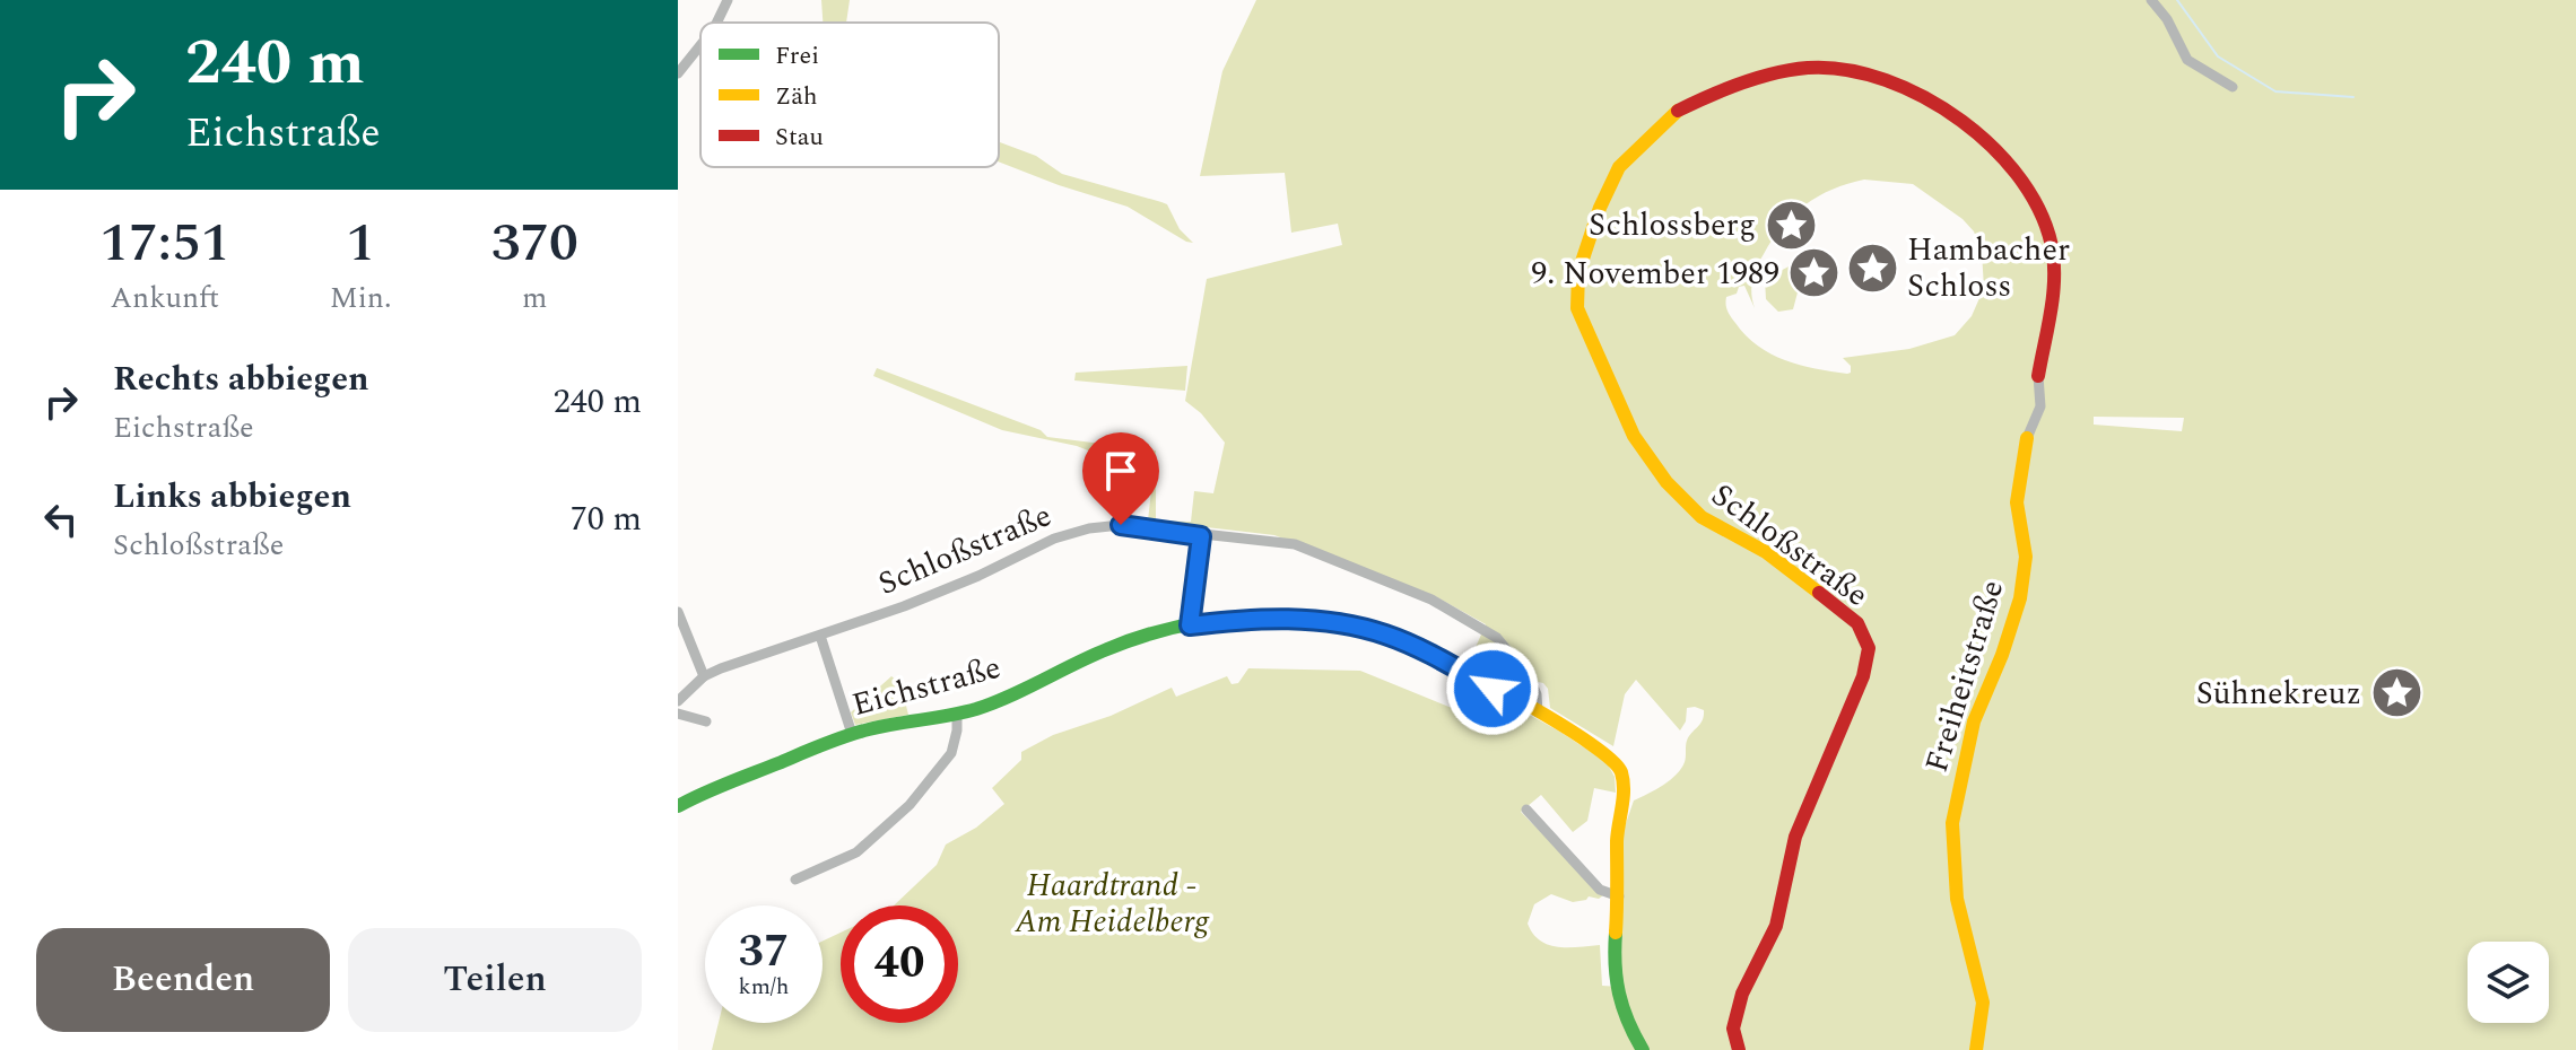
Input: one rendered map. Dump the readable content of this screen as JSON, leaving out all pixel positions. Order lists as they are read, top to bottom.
{
  "streets": {
    "street": ["Schloßstraße", "Freiheitstraße", "Eichstraße"]
  },
  "crossings": [
    ["Schloßstraße", "Freiheitstraße"],
    ["Schloßstraße", "Eichstraße"]
  ],
  "parks": ["Haardtrand - Am Heidelberg"],
  "places": {
    "place": [
      "Schlossberg",
      "Hambacher Schloss",
      "9. November 1989",
      "Sühnekreuz"
    ]
  },
  "legend": ["Frei", "Zäh", "Stau"],
  "page": {
    "turn": ["240 m", "Eichstraße"],
    "eta": [
      "17:51",
      "Ankunft",
      "1",
      "Min.",
      "370",
      "m"
    ],
    "list": [
      {
        "name": "Rechts abbiegen",
        "note": "Eichstraße",
        "value": "240 m"
      },
      {
        "name": "Links abbiegen",
        "note": "Schloßstraße",
        "value": "70 m"
      }
    ],
    "speed": "37 km/h",
    "limit": "40",
    "buttons": ["Beenden", "Teilen"]
  }
}
